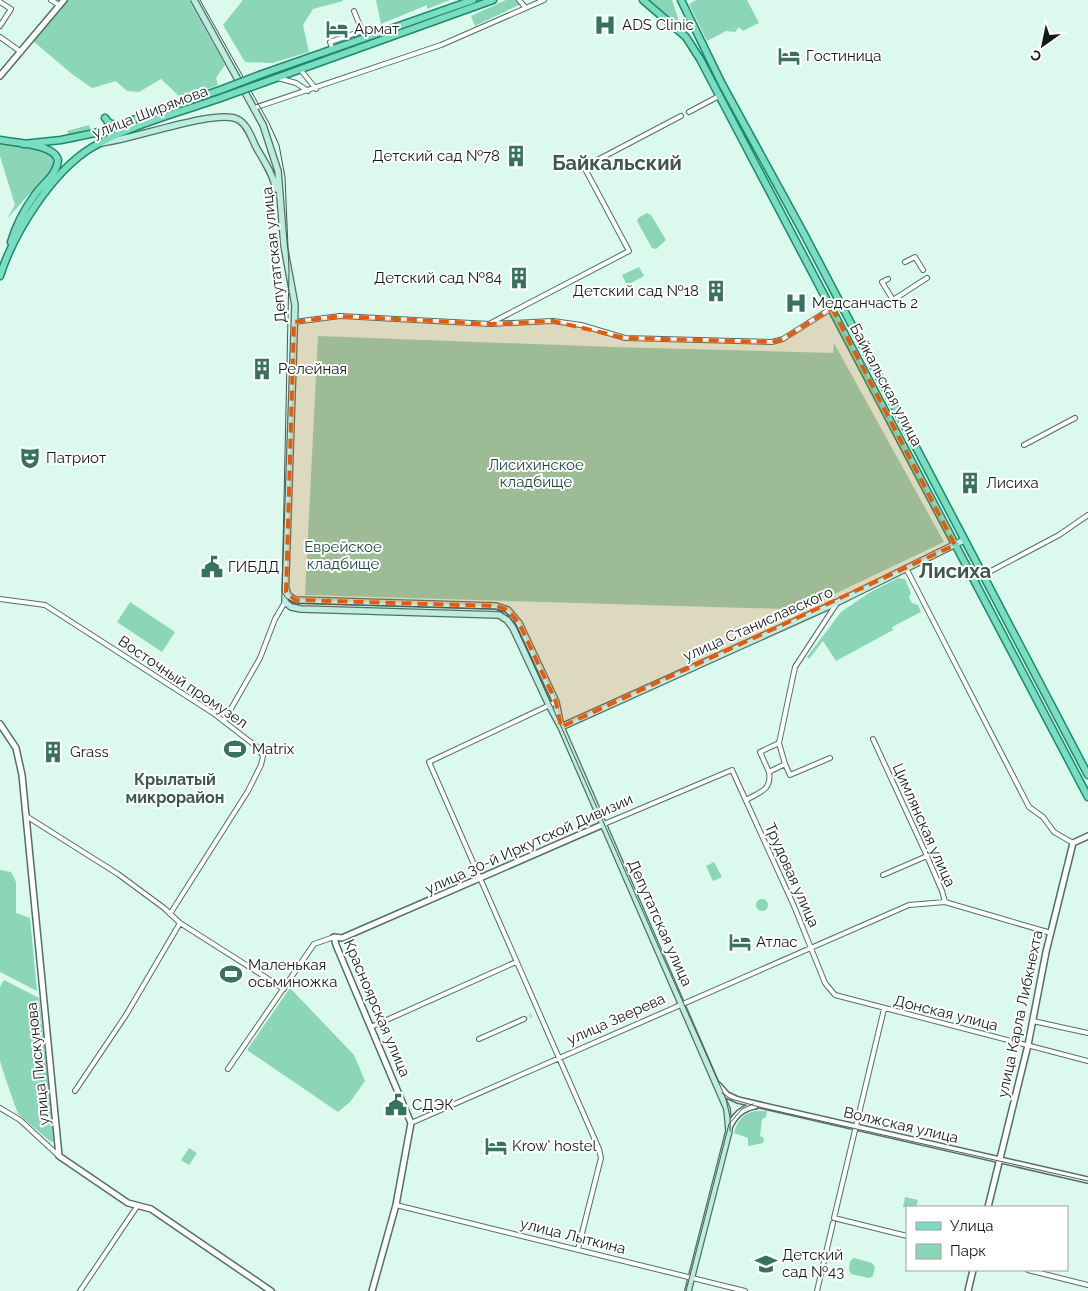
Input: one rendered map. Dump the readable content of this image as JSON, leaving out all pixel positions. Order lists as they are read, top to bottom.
{
  "streets": {
    "main road": [
      "улица Ширямова",
      "Депутатская улица",
      "Байкальская улица",
      "улица Станиславского"
    ],
    "street": [
      "Восточный промузел",
      "Цимлянская улица",
      "улица 30-й Иркутской Дивизии",
      "Трудовая улица",
      "Красноярская улица",
      "Донская улица",
      "улица Карла Либкнехта",
      "улица Зверева",
      "улица Пискунова",
      "Волжская улица",
      "улица Лыткина"
    ]
  },
  "crossings": [
    ["Депутатская улица", "улица Станиславского"],
    ["Депутатская улица", "улица 30-й Иркутской Дивизии"],
    ["Депутатская улица", "улица Зверева"],
    ["Депутатская улица", "Волжская улица"],
    ["Депутатская улица", "улица Лыткина"],
    ["Байкальская улица", "улица Станиславского"],
    ["Цимлянская улица", "улица Карла Либкнехта"],
    ["Цимлянская улица", "улица Зверева"],
    ["улица 30-й Иркутской Дивизии", "Трудовая улица"],
    ["улица 30-й Иркутской Дивизии", "Красноярская улица"],
    ["Трудовая улица", "Донская улица"],
    ["Трудовая улица", "улица Зверева"],
    ["Красноярская улица", "улица Зверева"],
    ["Донская улица", "улица Карла Либкнехта"],
    ["улица Карла Либкнехта", "Волжская улица"]
  ],
  "districts": ["Байкальский", "Лисиха", "Крылатый микрорайон"],
  "parks": ["Лисихинское кладбище", "Еврейское кладбище"],
  "places": {
    "hospital": ["ADS Clinic", "Медсанчасть 2"],
    "hotel": [
      "Армат",
      "Гостиница",
      "Атлас",
      "Krow' hostel"
    ],
    "building": [
      "Детский сад №78",
      "Детский сад №84",
      "Детский сад №18",
      "Релейная",
      "Лисиха",
      "Grass"
    ],
    "theatre": ["Патриот"],
    "public building": ["ГИБДД", "СДЭК"],
    "sports": ["Matrix", "Маленькая осьминожка"],
    "school or university": ["Детский сад №43"]
  },
  "legend": ["Улица", "Парк"],
  "north": "bottom left"
}
